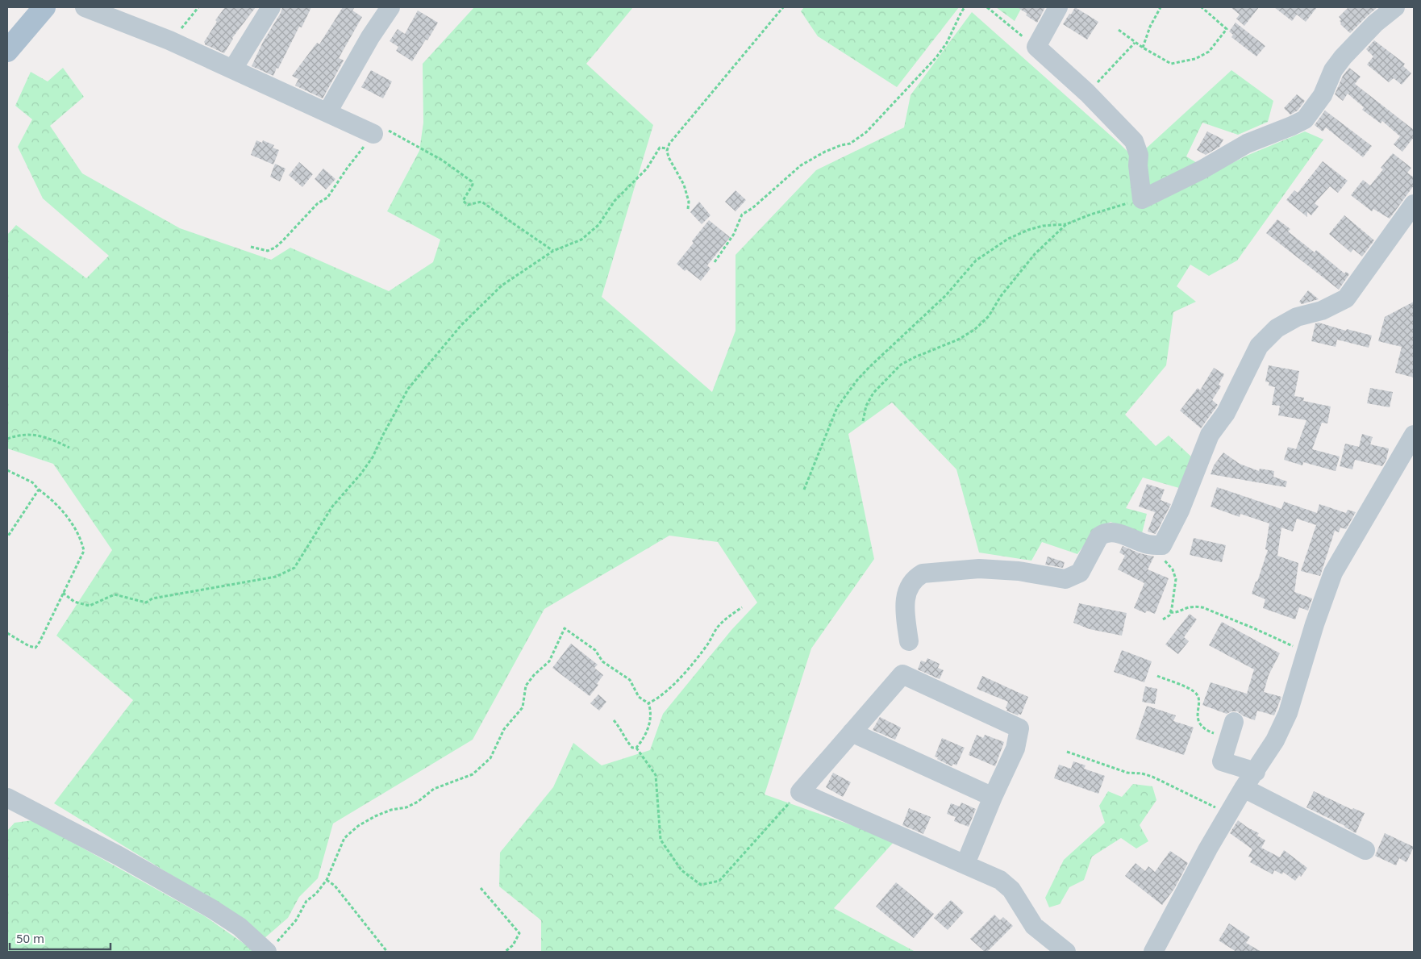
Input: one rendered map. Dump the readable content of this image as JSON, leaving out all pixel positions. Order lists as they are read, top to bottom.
{
  "scale_bar": "50 m"
}
